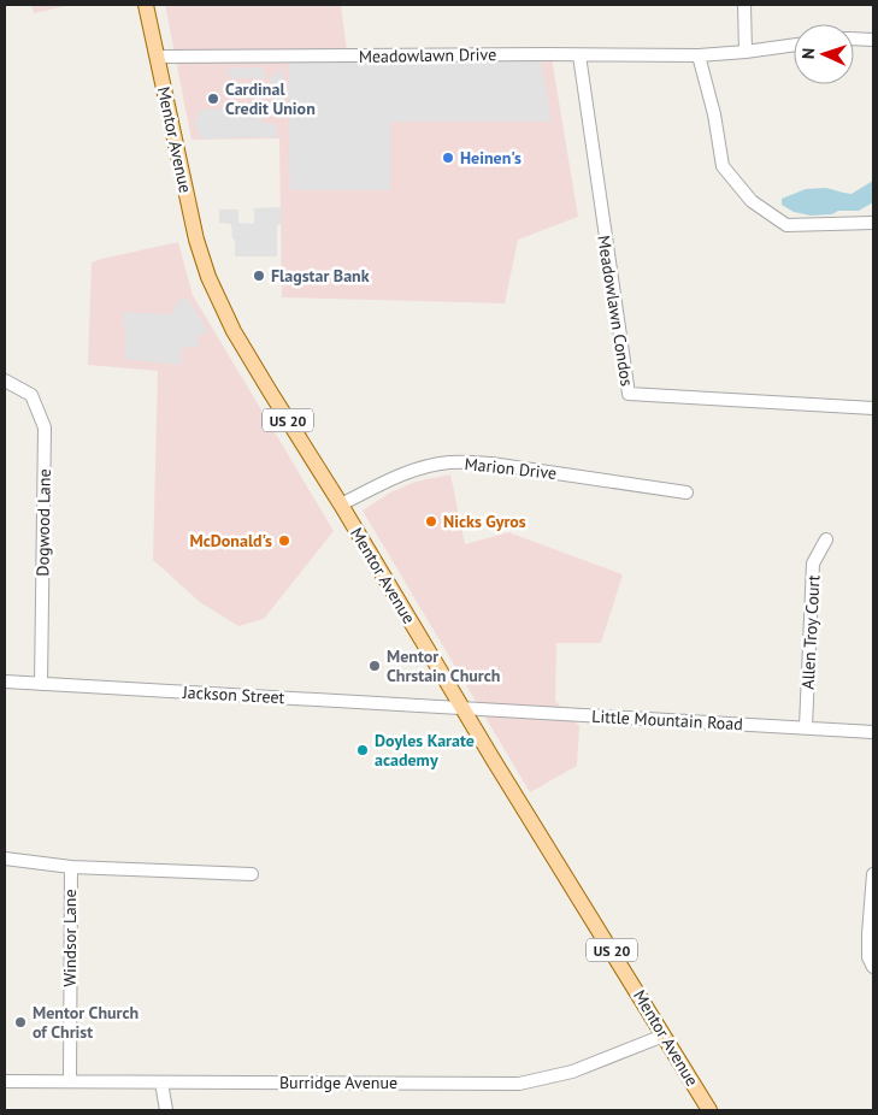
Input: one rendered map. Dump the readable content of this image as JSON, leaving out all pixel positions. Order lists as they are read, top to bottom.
{
  "streets": {
    "main road": ["Mentor Avenue", "US 20"],
    "street": [
      "Meadowlawn Drive",
      "Meadowlawn Condos",
      "Marion Drive",
      "Dogwood Lane",
      "Allen Troy Court",
      "Jackson Street",
      "Little Mountain Road",
      "Windsor Lane",
      "Burridge Avenue"
    ]
  },
  "crossings": [
    ["Meadowlawn Drive", "Mentor Avenue"],
    ["Meadowlawn Drive", "Meadowlawn Condos"],
    ["Mentor Avenue", "Marion Drive"],
    ["Mentor Avenue", "Jackson Street"],
    ["Mentor Avenue", "Little Mountain Road"],
    ["Mentor Avenue", "Burridge Avenue"],
    ["Dogwood Lane", "Jackson Street"],
    ["Allen Troy Court", "Little Mountain Road"],
    ["Jackson Street", "Little Mountain Road"],
    ["Windsor Lane", "Burridge Avenue"]
  ],
  "places": [
    "Cardinal Credit Union",
    "Heinen's",
    "Flagstar Bank",
    "Nicks Gyros",
    "McDonald's",
    "Mentor Chrstain Church",
    "Doyles Karate academy",
    "Mentor Church of Christ"
  ],
  "north": "left"
}
